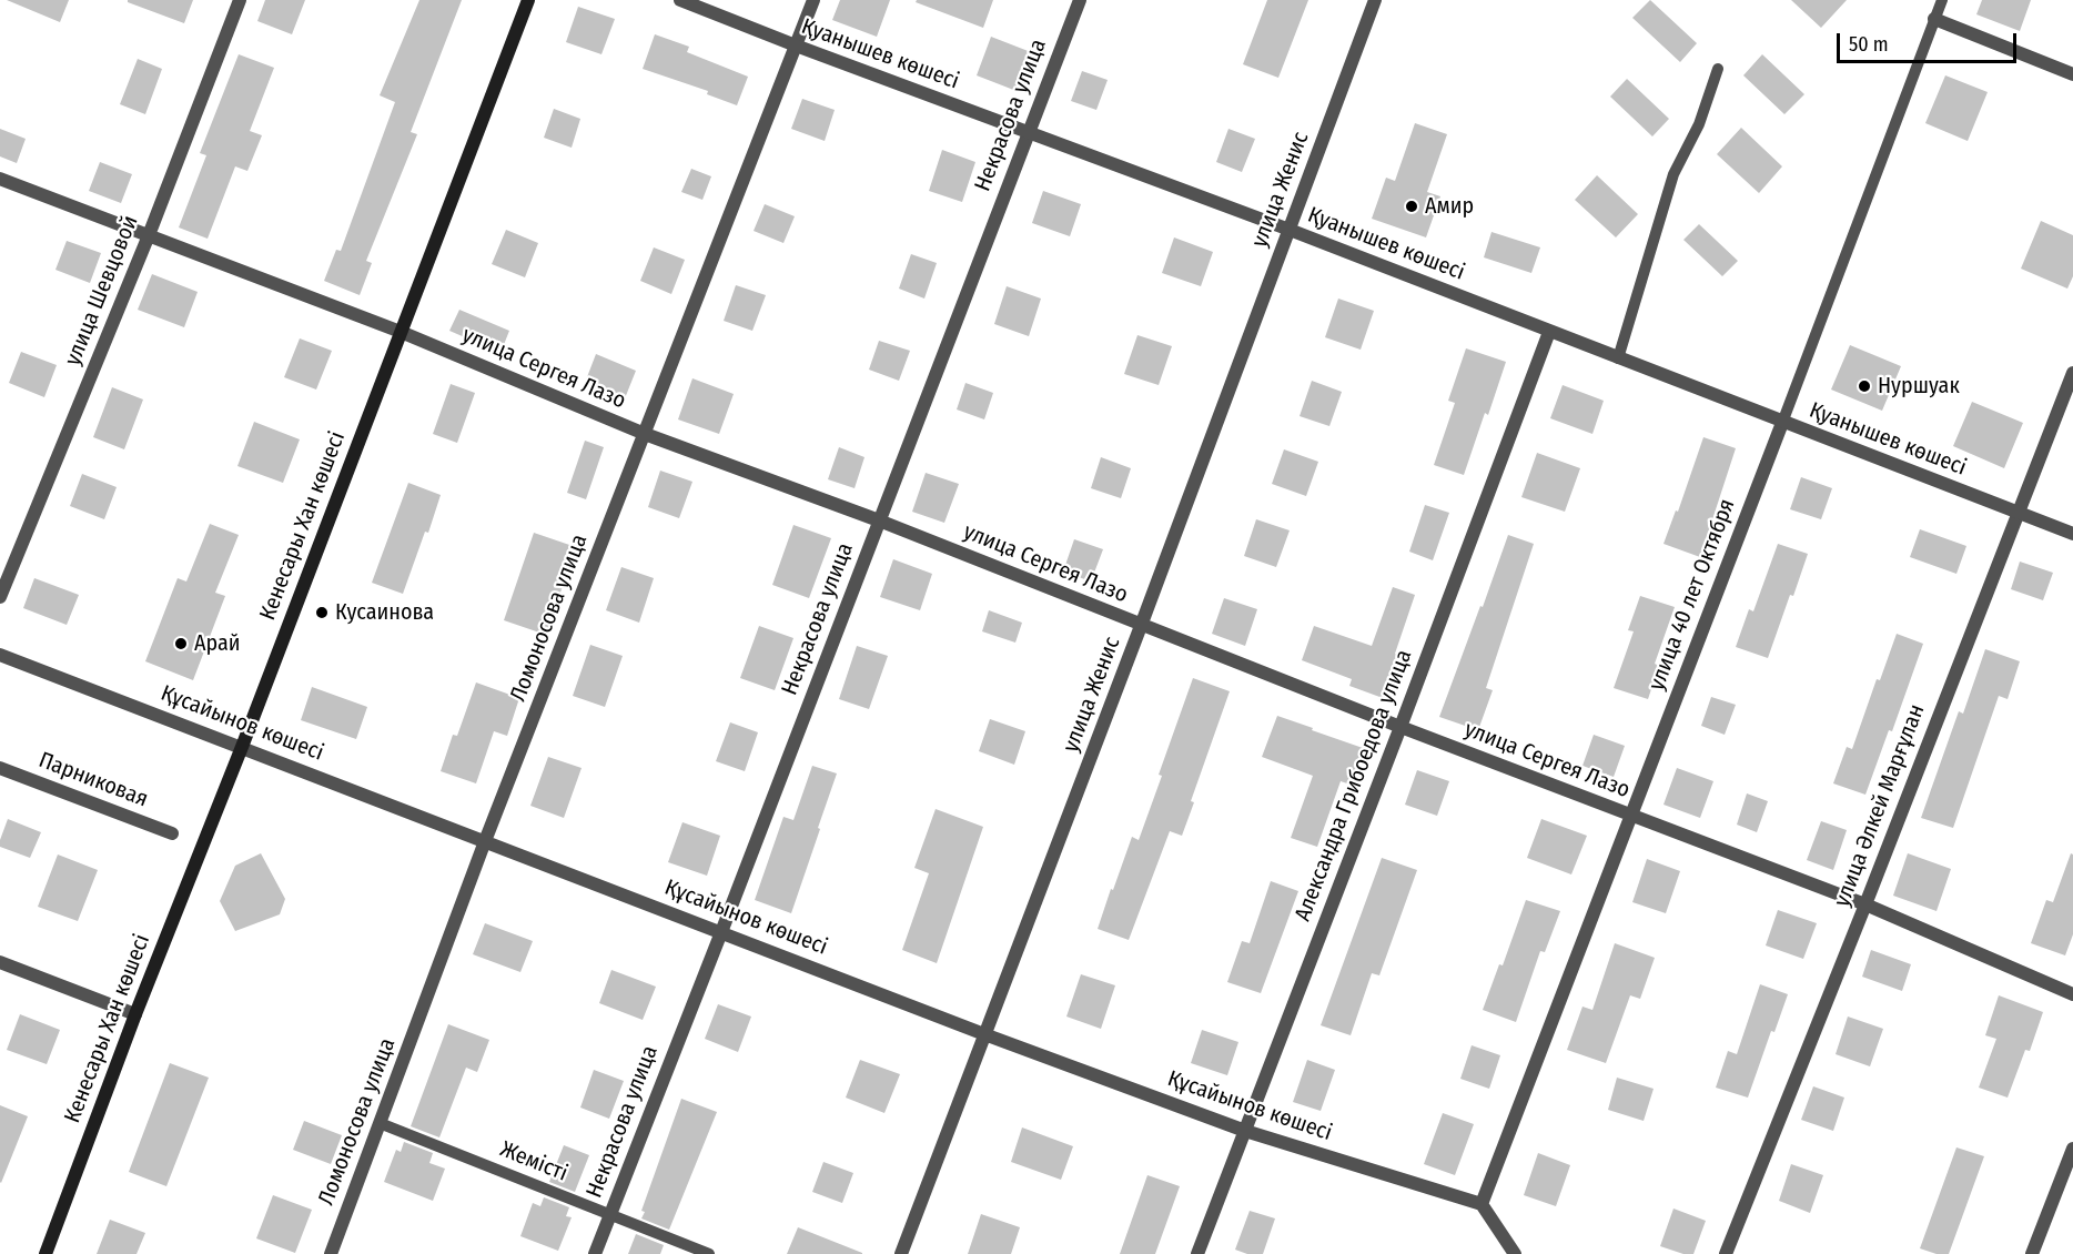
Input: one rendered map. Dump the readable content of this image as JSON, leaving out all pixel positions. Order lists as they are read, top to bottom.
{
  "streets": {
    "main road": ["Кенесары Хан көшесі"],
    "street": [
      "Қуанышев көшесі",
      "Некрасова улица",
      "улица Женис",
      "улица Шевцовой",
      "улица Сергея Лазо",
      "улица 40 лет Октября",
      "Ломоносова улица",
      "Құсайынов көшесі",
      "Парниковая",
      "Александра Грибоедова улица",
      "улица Әлкей Марғұлан"
    ],
    "lane": ["Жемісті"]
  },
  "crossings": [
    ["Қуанышев көшесі", "Некрасова улица"],
    ["Қуанышев көшесі", "улица Женис"],
    ["Қуанышев көшесі", "улица 40 лет Октября"],
    ["Қуанышев көшесі", "Ломоносова улица"],
    ["Қуанышев көшесі", "Александра Грибоедова улица"],
    ["Қуанышев көшесі", "улица Әлкей Марғұлан"],
    ["Некрасова улица", "улица Сергея Лазо"],
    ["Некрасова улица", "Құсайынов көшесі"],
    ["Некрасова улица", "Жемісті"],
    ["улица Женис", "улица Сергея Лазо"],
    ["улица Женис", "Құсайынов көшесі"],
    ["улица Шевцовой", "улица Сергея Лазо"],
    ["улица Сергея Лазо", "Кенесары Хан көшесі"],
    ["улица Сергея Лазо", "улица 40 лет Октября"],
    ["улица Сергея Лазо", "Ломоносова улица"],
    ["улица Сергея Лазо", "Александра Грибоедова улица"],
    ["улица Сергея Лазо", "улица Әлкей Марғұлан"],
    ["Кенесары Хан көшесі", "Құсайынов көшесі"],
    ["улица 40 лет Октября", "Құсайынов көшесі"],
    ["Ломоносова улица", "Құсайынов көшесі"],
    ["Ломоносова улица", "Жемісті"],
    ["Құсайынов көшесі", "Александра Грибоедова улица"]
  ],
  "places": [
    "Амир",
    "Нуршуак",
    "Кусаинова",
    "Арай"
  ],
  "scale_bar": "50 m"
}
